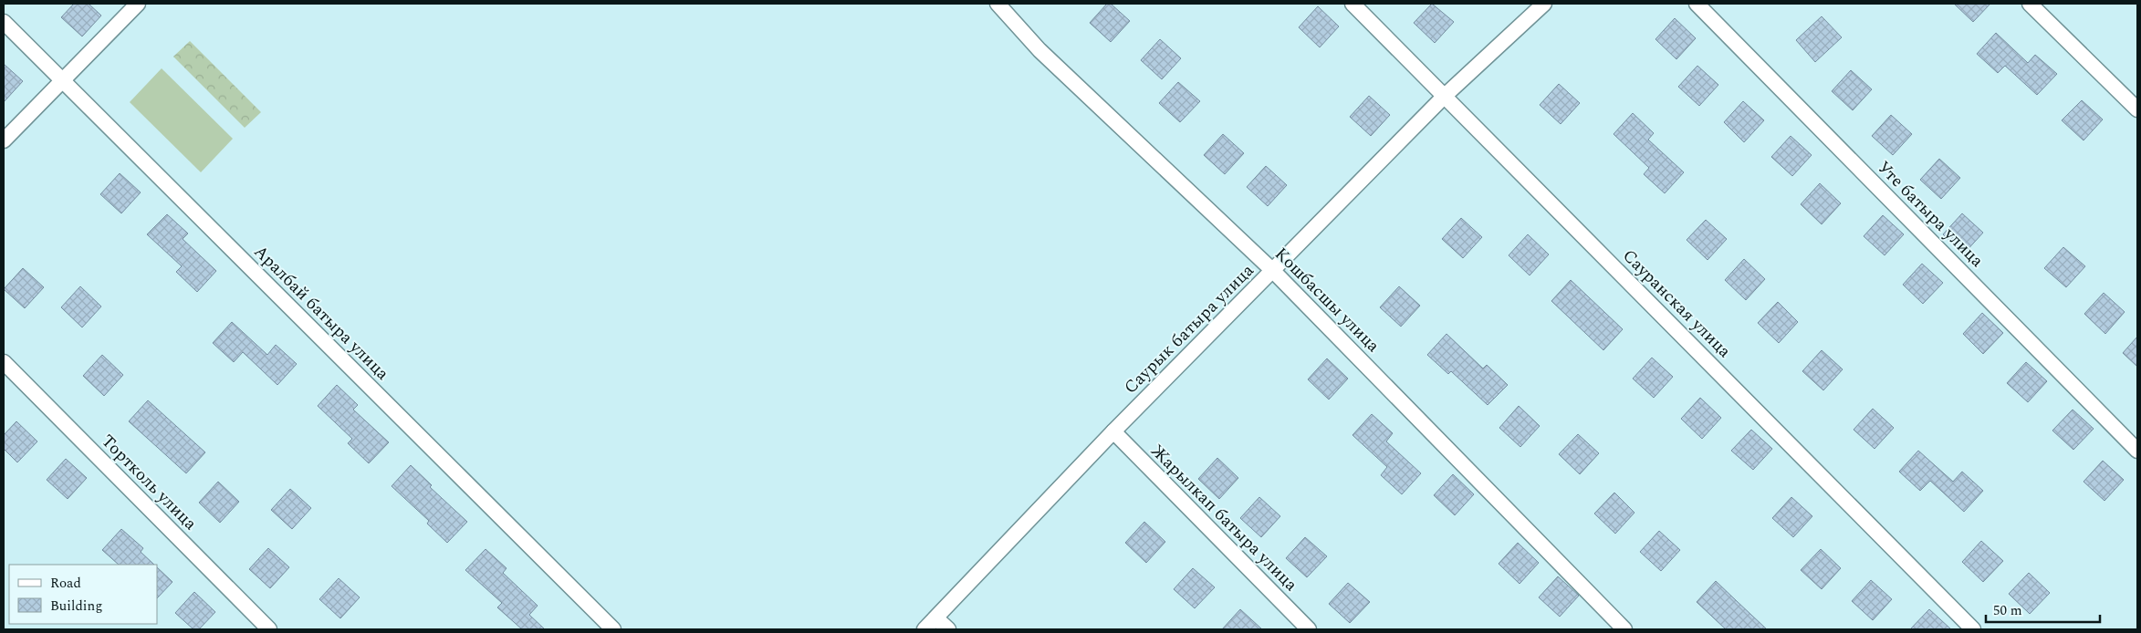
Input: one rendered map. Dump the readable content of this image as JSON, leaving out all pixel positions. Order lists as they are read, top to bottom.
{
  "streets": {
    "street": [
      "Уте батыра улица",
      "Кошбасшы улица",
      "Сауранская улица",
      "Аралбай батыра улица",
      "Саурык батыра улица",
      "Тортколь улица",
      "Жарылкап батыра улица"
    ]
  },
  "crossings": [
    ["Кошбасшы улица", "Саурык батыра улица"],
    ["Сауранская улица", "Саурык батыра улица"],
    ["Саурык батыра улица", "Жарылкап батыра улица"]
  ],
  "legend": ["Road", "Building"],
  "scale_bar": "50 m"
}
